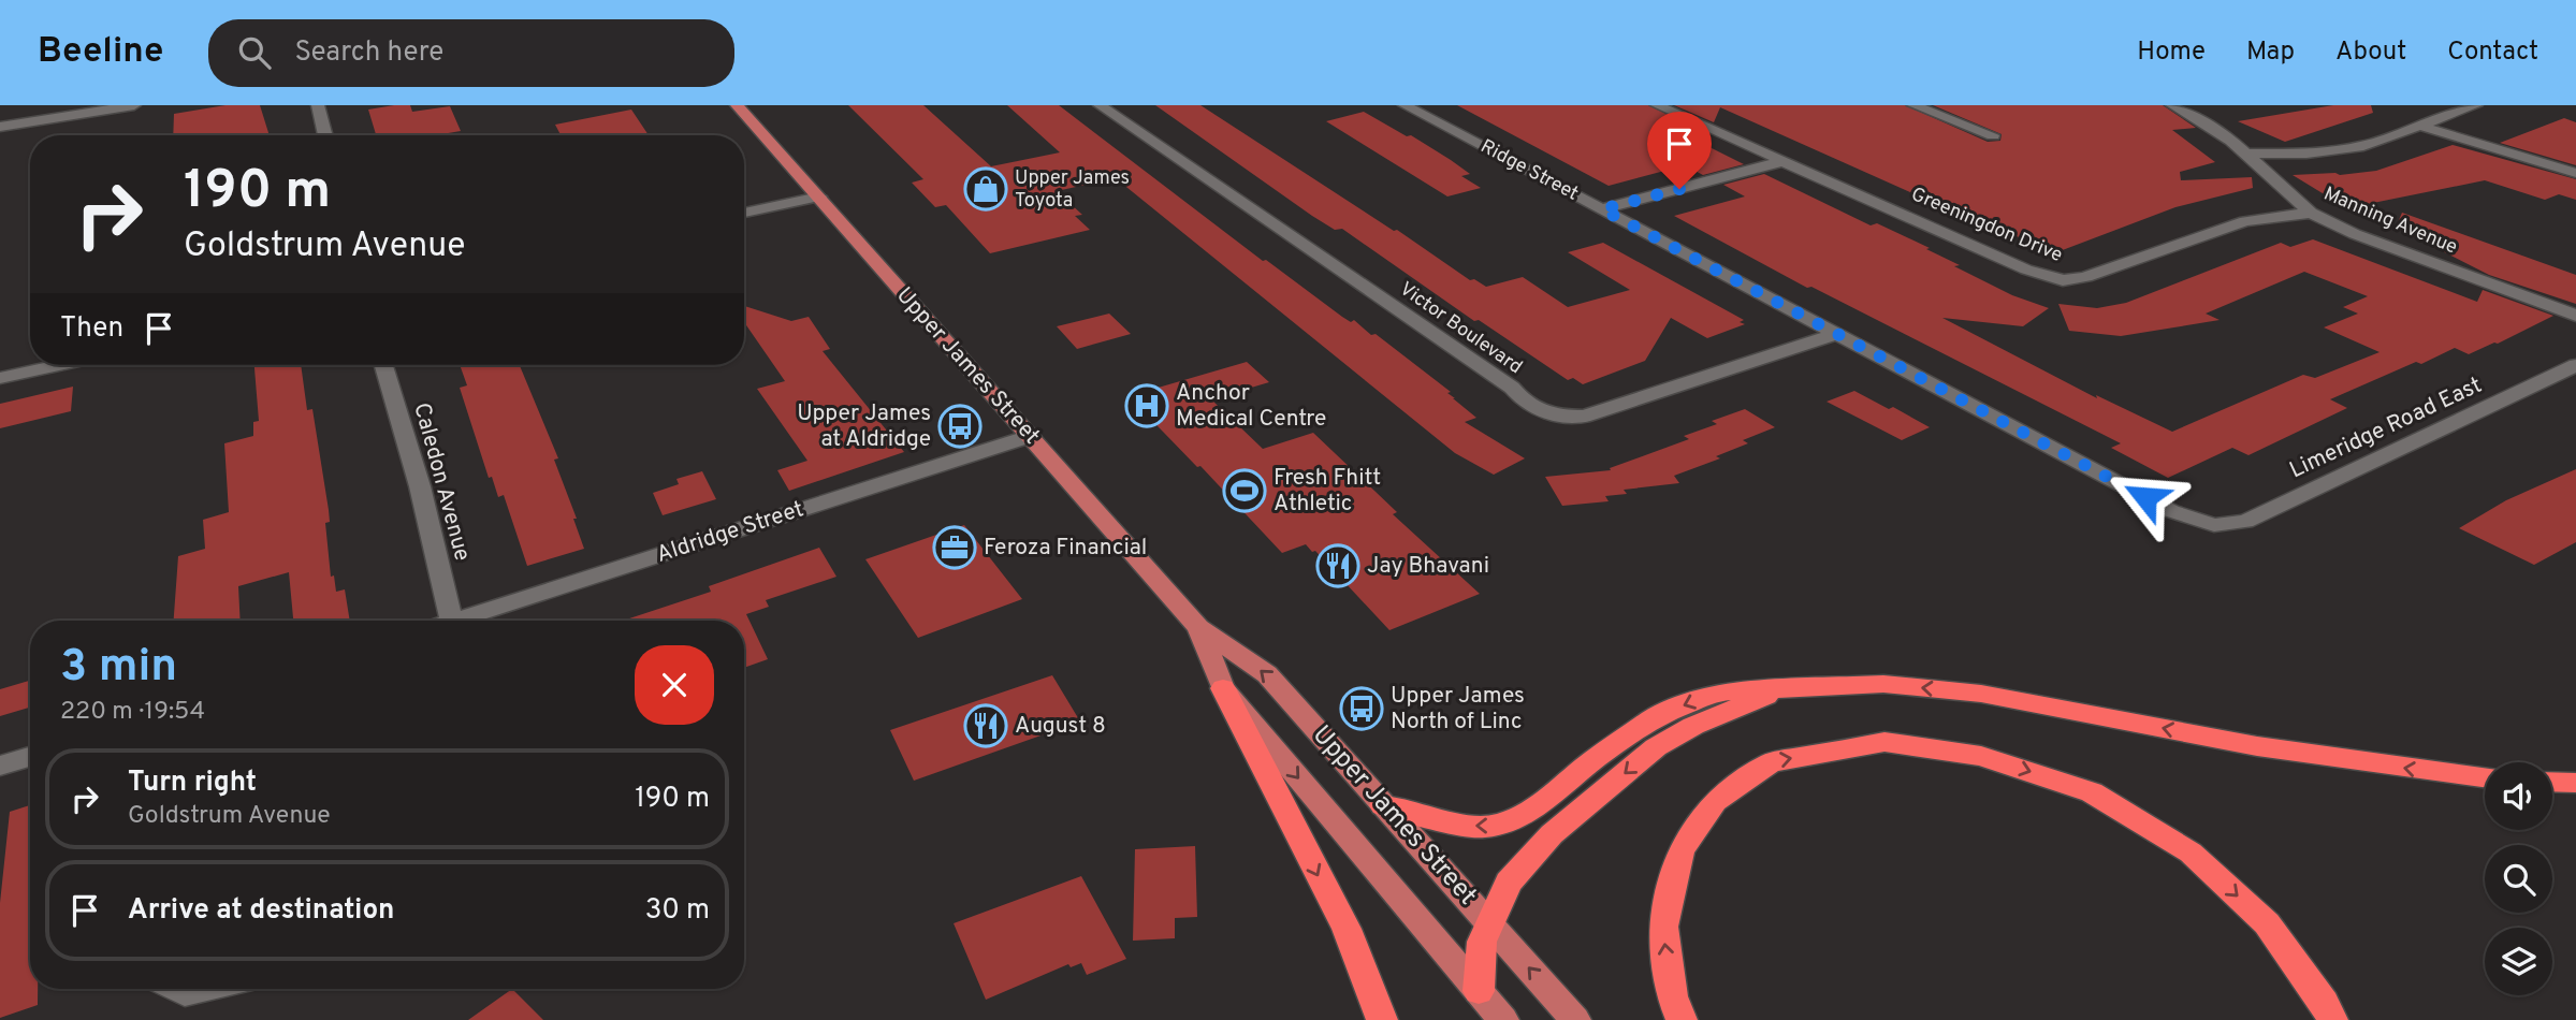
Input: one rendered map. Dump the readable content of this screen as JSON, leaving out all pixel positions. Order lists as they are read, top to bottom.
{
  "streets": {
    "main road": ["Upper James Street"],
    "street": [
      "Ridge Street",
      "Manning Avenue",
      "Greeningdon Drive",
      "Victor Boulevard",
      "Limeridge Road East",
      "Caledon Avenue",
      "Aldridge Street"
    ]
  },
  "crossings": [
    ["Ridge Street", "Victor Boulevard"],
    ["Ridge Street", "Limeridge Road East"],
    ["Manning Avenue", "Greeningdon Drive"],
    ["Upper James Street", "Aldridge Street"]
  ],
  "places": {
    "shop": ["Upper James Toyota"],
    "hospital": ["Anchor Medical Centre"],
    "bus stop": ["Upper James at Aldridge", "Upper James North of Linc"],
    "sports": ["Fresh Fhitt Athletic"],
    "office": ["Feroza Financial"],
    "restaurant": ["Jay Bhavani", "August 8"]
  },
  "page": {
    "header": "Beeline",
    "search": "Search here",
    "nav": [
      "Home",
      "Map",
      "About",
      "Contact"
    ],
    "turn": ["190 m", "Goldstrum Avenue"],
    "then": "Then",
    "heading": ["3 min", "220 m · 19:54"],
    "list": [
      {
        "name": "Turn right",
        "note": "Goldstrum Avenue",
        "value": "190 m"
      },
      {
        "name": "Arrive at destination",
        "value": "30 m"
      }
    ]
  }
}
